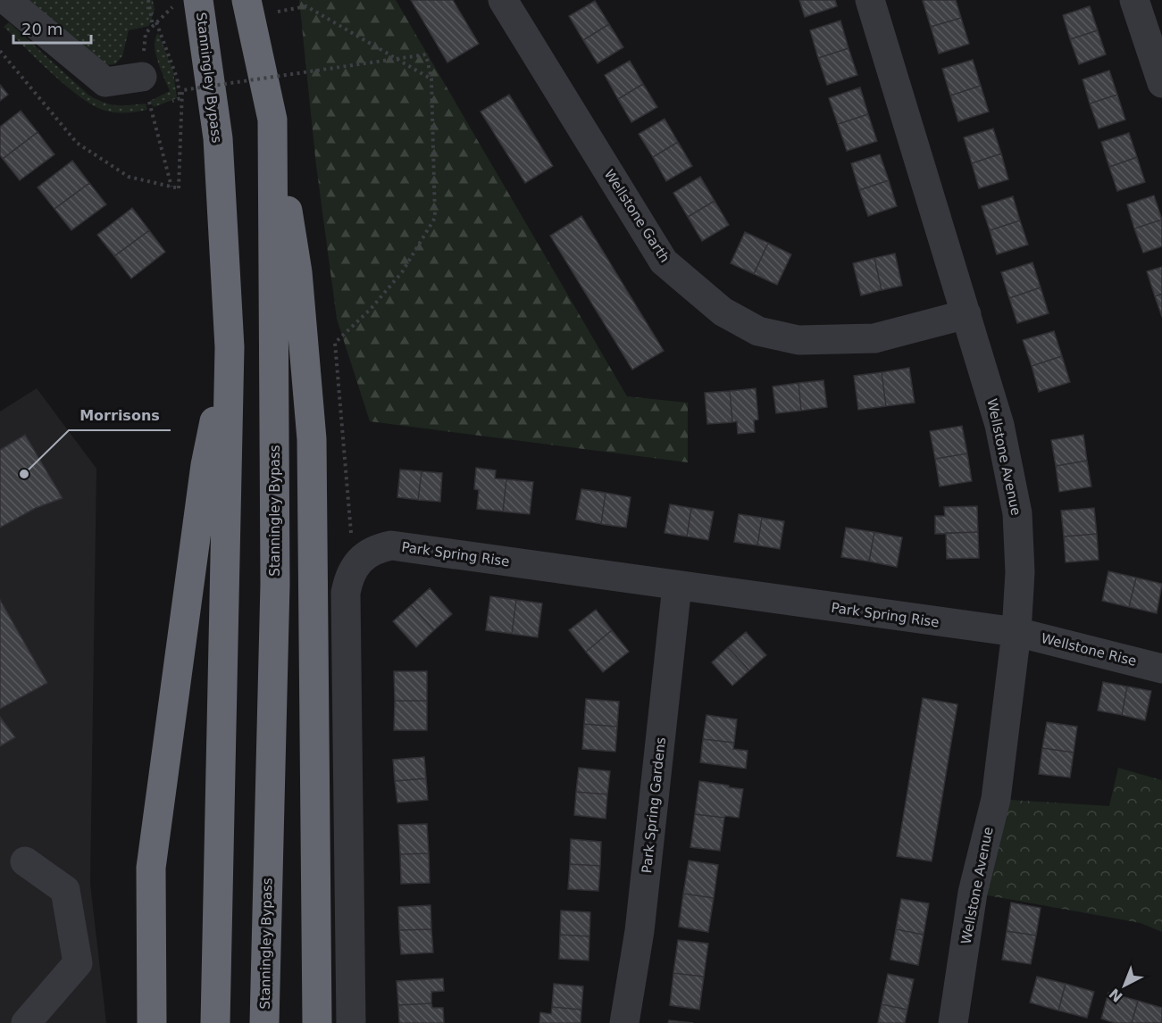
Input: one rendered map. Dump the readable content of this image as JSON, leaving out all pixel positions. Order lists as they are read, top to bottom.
{
  "streets": {
    "highway": ["Stanningley Bypass"],
    "street": [
      "Wellstone Garth",
      "Wellstone Avenue",
      "Park Spring Rise",
      "Wellstone Rise",
      "Park Spring Gardens"
    ]
  },
  "crossings": [
    ["Wellstone Garth", "Wellstone Avenue"],
    ["Wellstone Avenue", "Park Spring Rise"],
    ["Wellstone Avenue", "Wellstone Rise"],
    ["Park Spring Rise", "Wellstone Rise"],
    ["Park Spring Rise", "Park Spring Gardens"]
  ],
  "places": ["Morrisons"],
  "scale_bar": "20 m",
  "north": "bottom left"
}
